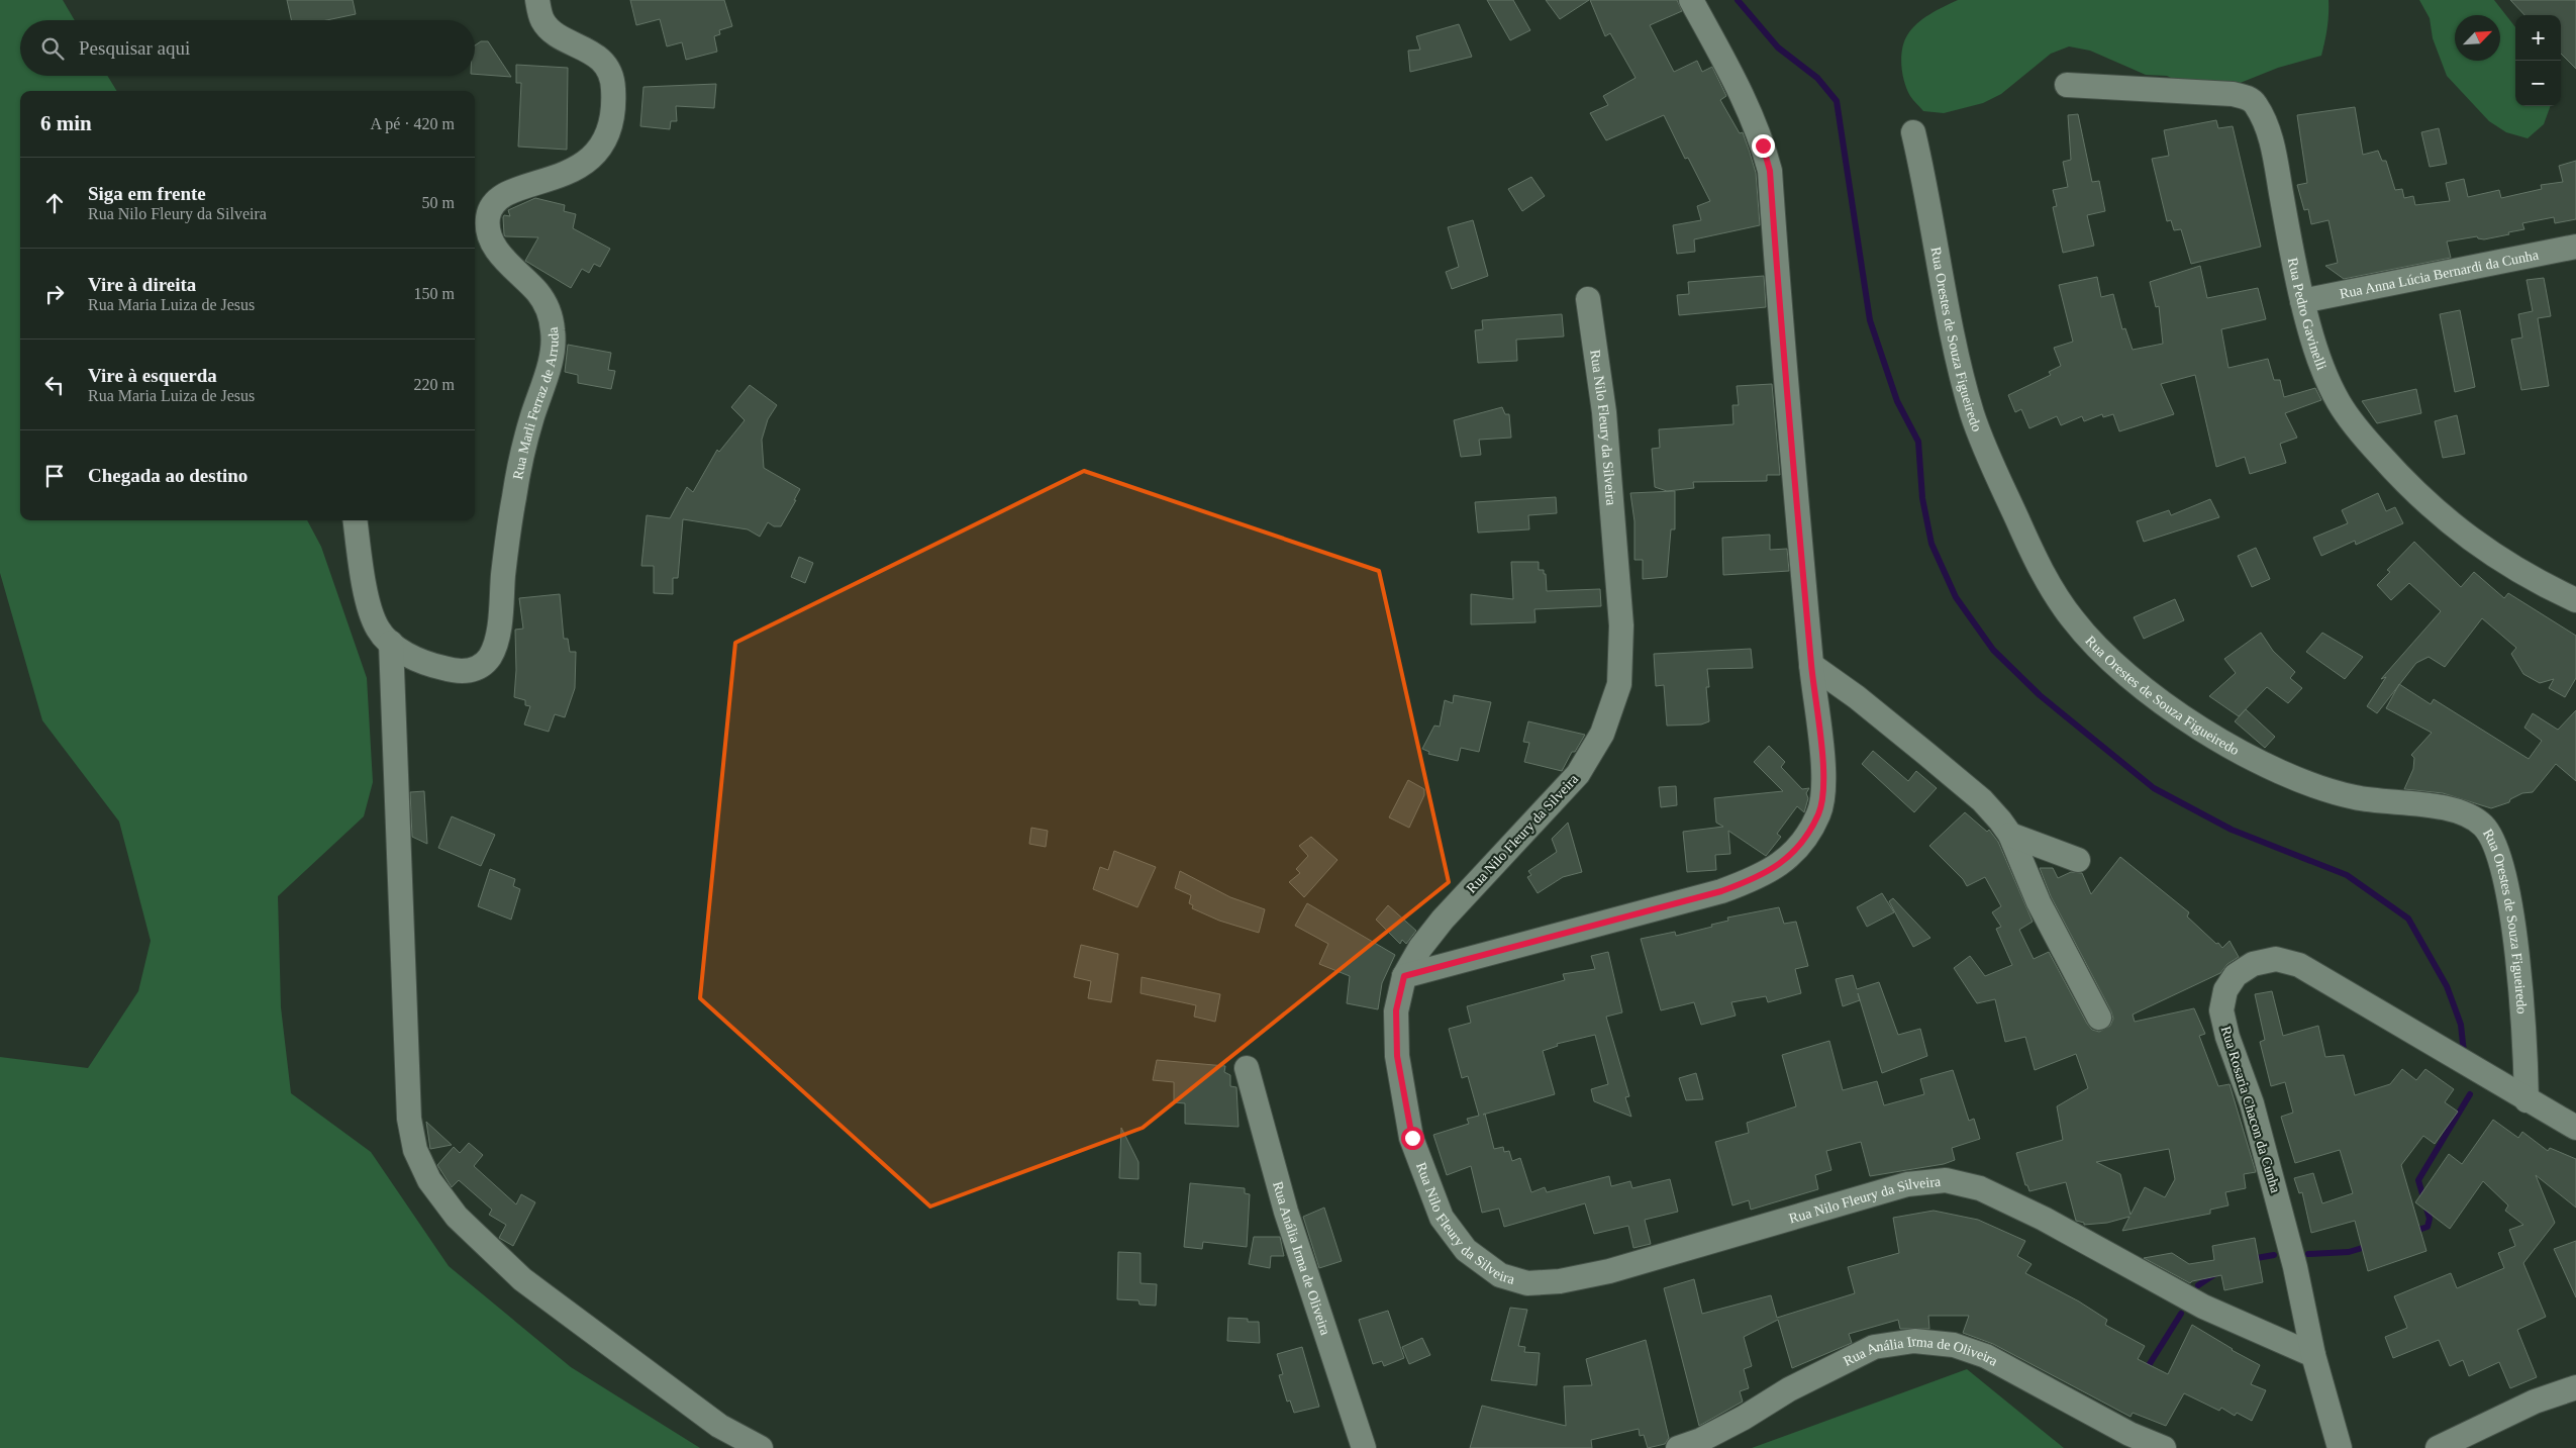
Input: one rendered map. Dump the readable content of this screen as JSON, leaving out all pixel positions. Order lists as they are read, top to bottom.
{
  "streets": {
    "street": [
      "Rua Anna Lúcia Bernardi da Cunha",
      "Rua Pedro Gavinelli",
      "Rua Orestes de Souza Figueiredo",
      "Rua Marli Ferraz de Arruda",
      "Rua Nilo Fleury da Silveira",
      "Rua Rosaria Chacon da Cunha",
      "Rua Anália Irma de Oliveira"
    ]
  },
  "crossings": [
    ["Rua Anna Lúcia Bernardi da Cunha", "Rua Pedro Gavinelli"],
    ["Rua Orestes de Souza Figueiredo", "Rua Rosaria Chacon da Cunha"],
    ["Rua Nilo Fleury da Silveira", "Rua Rosaria Chacon da Cunha"]
  ],
  "north": "top right",
  "page": {
    "map_buttons": ["+", "−"],
    "search": "Pesquisar aqui",
    "heading": ["6 min", "A pé · 420 m"],
    "list": [
      ["Siga em frente", "Rua Nilo Fleury da Silveira", "50 m"],
      ["Vire à direita", "Rua Maria Luiza de Jesus", "150 m"],
      ["Vire à esquerda", "Rua Maria Luiza de Jesus", "220 m"],
      "Chegada ao destino"
    ]
  }
}
